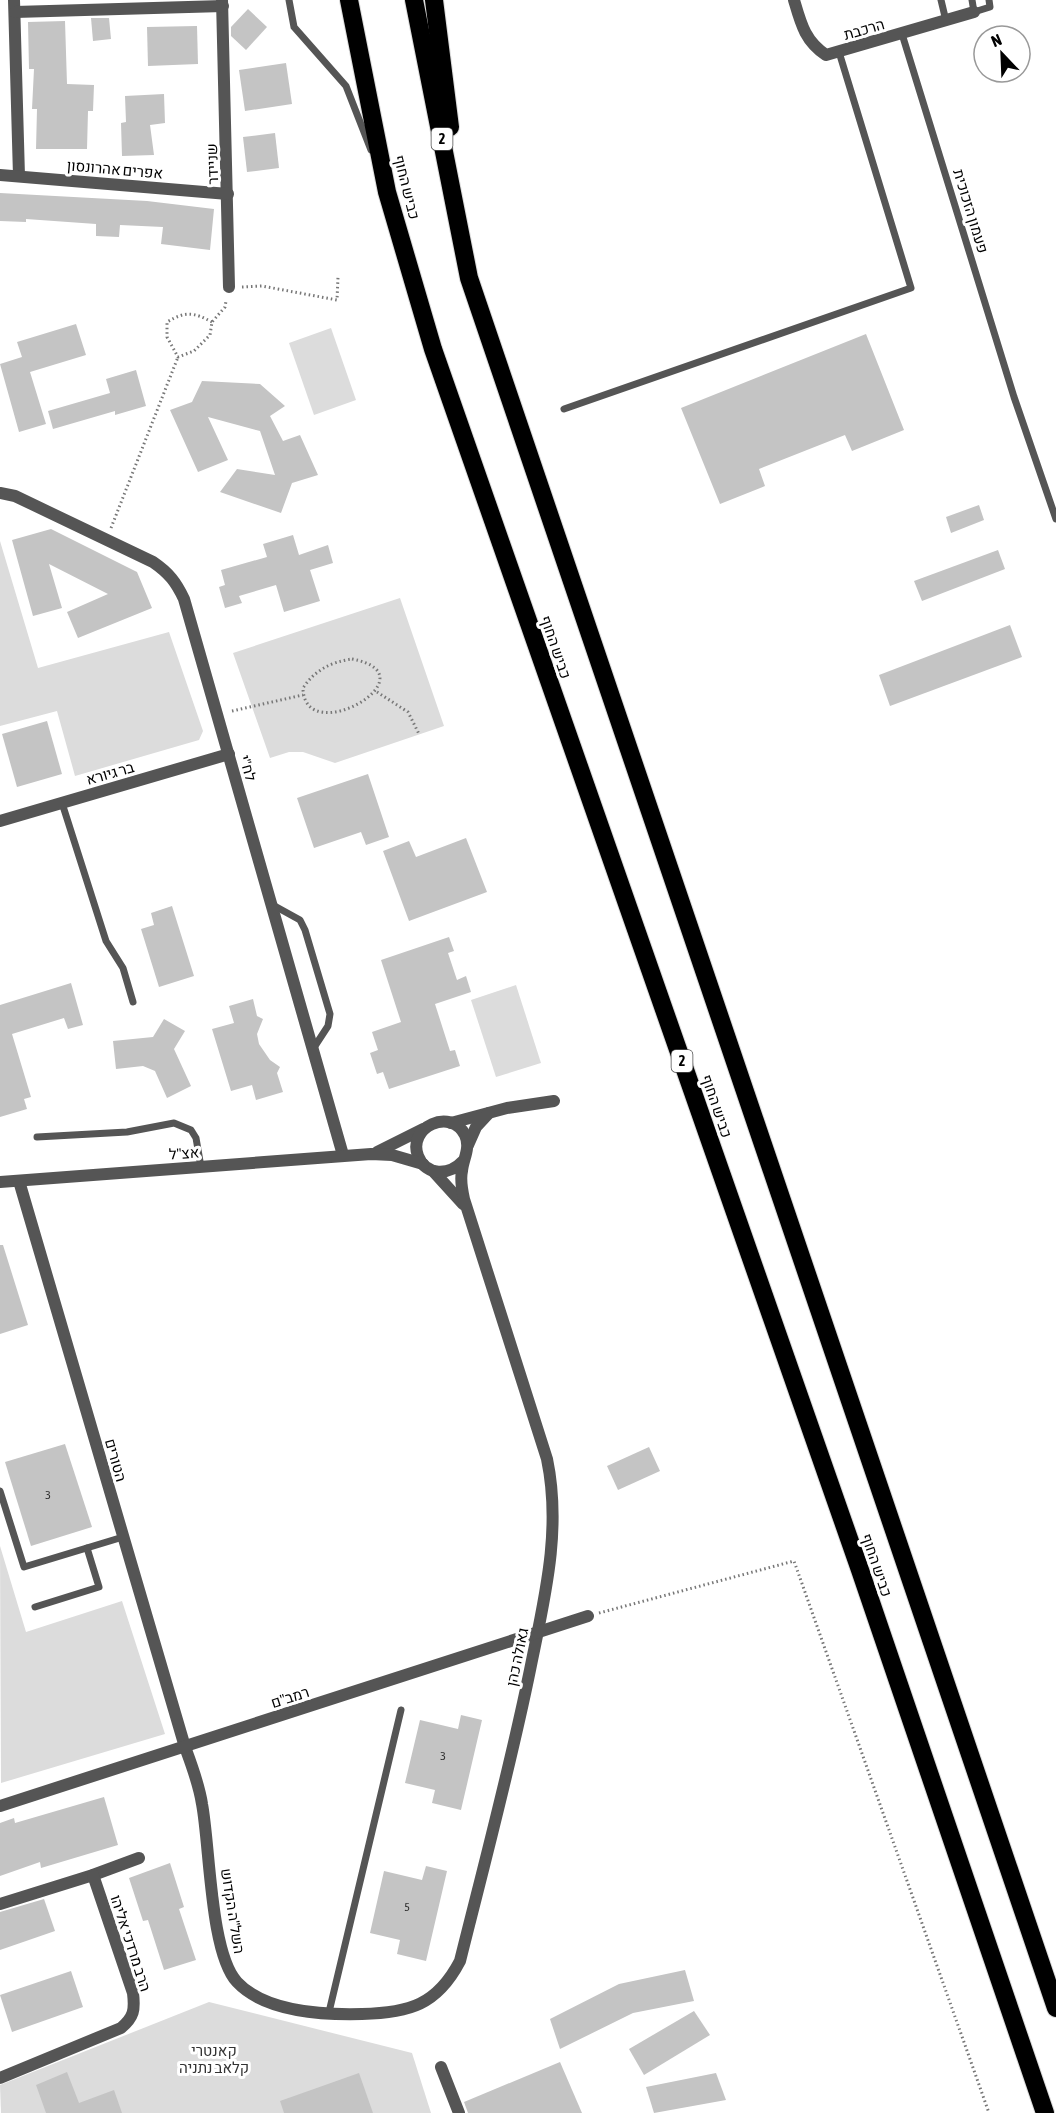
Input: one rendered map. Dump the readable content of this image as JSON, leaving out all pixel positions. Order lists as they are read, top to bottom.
{
  "streets": {
    "highway": ["2", "כביש החוף"],
    "street": [
      "הרכבת",
      "שניידר",
      "אפרים אהרונסון",
      "לח\"י",
      "בר גיורא",
      "אצ\"ל",
      "הטורים",
      "גאולה כהן",
      "רמב\"ם",
      "השל\"ה הקדוש",
      "הרב מרדכי אליהו"
    ],
    "lane": ["פעמון הזכוכית"]
  },
  "crossings": [
    ["הרכבת", "פעמון הזכוכית"],
    ["שניידר", "אפרים אהרונסון"],
    ["לח\"י", "בר גיורא"],
    ["לח\"י", "אצ\"ל"],
    ["אצ\"ל", "הטורים"],
    ["אצ\"ל", "גאולה כהן"],
    ["הטורים", "רמב\"ם"],
    ["הטורים", "השל\"ה הקדוש"],
    ["גאולה כהן", "רמב\"ם"],
    ["גאולה כהן", "השל\"ה הקדוש"],
    ["רמב\"ם", "השל\"ה הקדוש"]
  ],
  "parks": ["קאנטרי קלאב נתניה"],
  "house_numbers": ["3", "3", "5"],
  "north": "top left"
}
